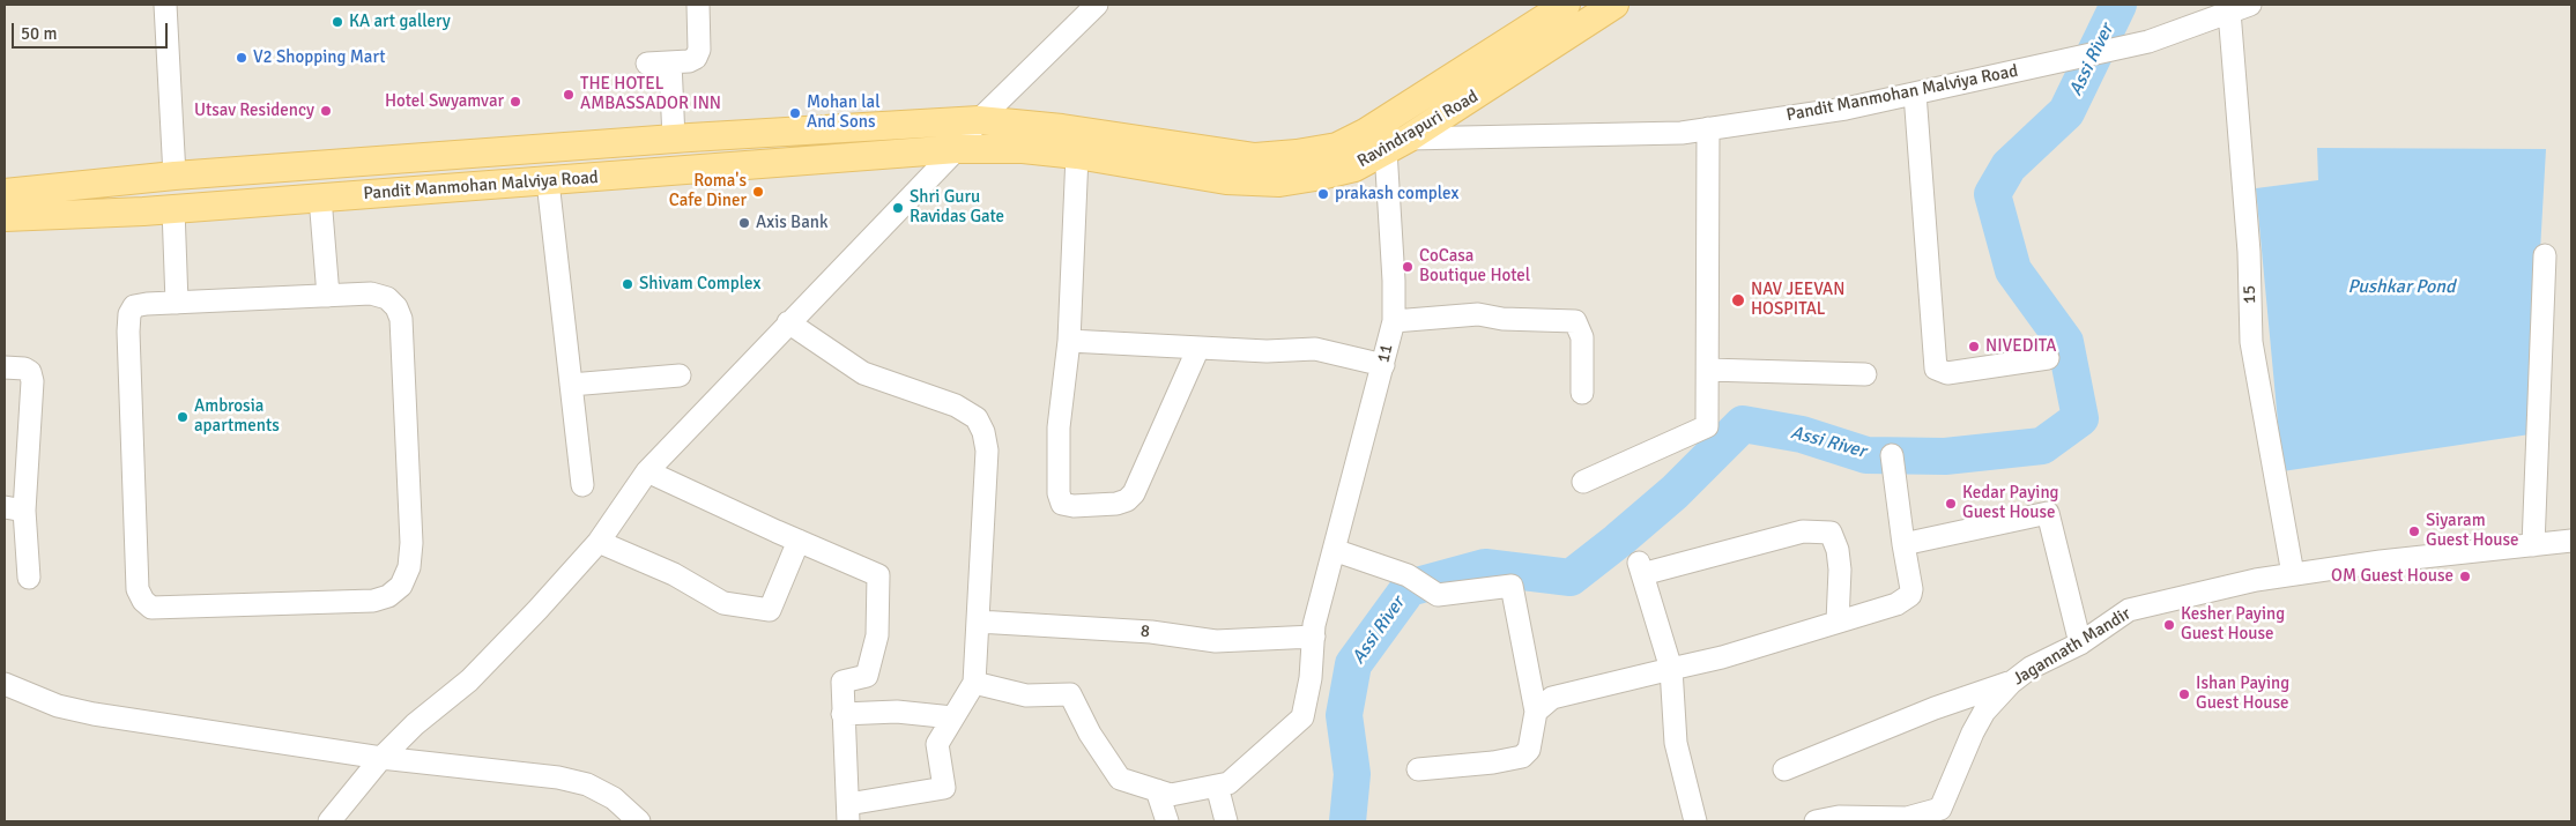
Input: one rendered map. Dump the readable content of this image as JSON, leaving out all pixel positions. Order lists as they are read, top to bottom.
{
  "streets": {
    "main road": ["Pandit Manmohan Malviya Road", "Ravindrapuri Road"],
    "street": [
      "15",
      "11",
      "8",
      "Jagannath Mandir"
    ]
  },
  "crossings": [
    ["Pandit Manmohan Malviya Road", "Ravindrapuri Road"],
    ["Pandit Manmohan Malviya Road", "15"],
    ["Pandit Manmohan Malviya Road", "11"],
    ["Ravindrapuri Road", "11"],
    ["15", "Jagannath Mandir"],
    ["11", "8"]
  ],
  "water": ["Assi River", "Pushkar Pond"],
  "places": [
    "KA art gallery",
    "V2 Shopping Mart",
    "THE HOTEL AMBASSADOR INN",
    "Hotel Swyamvar",
    "Utsav Residency",
    "Mohan lal And Sons",
    "Roma's Cafe Diner",
    "prakash complex",
    "Shri Guru Ravidas Gate",
    "Axis Bank",
    "CoCasa Boutique Hotel",
    "Shivam Complex",
    "NAV JEEVAN HOSPITAL",
    "NIVEDITA",
    "Ambrosia apartments",
    "Kedar Paying Guest House",
    "Siyaram Guest House",
    "OM Guest House",
    "Kesher Paying Guest House",
    "Ishan Paying Guest House"
  ],
  "scale_bar": "50 m"
}
